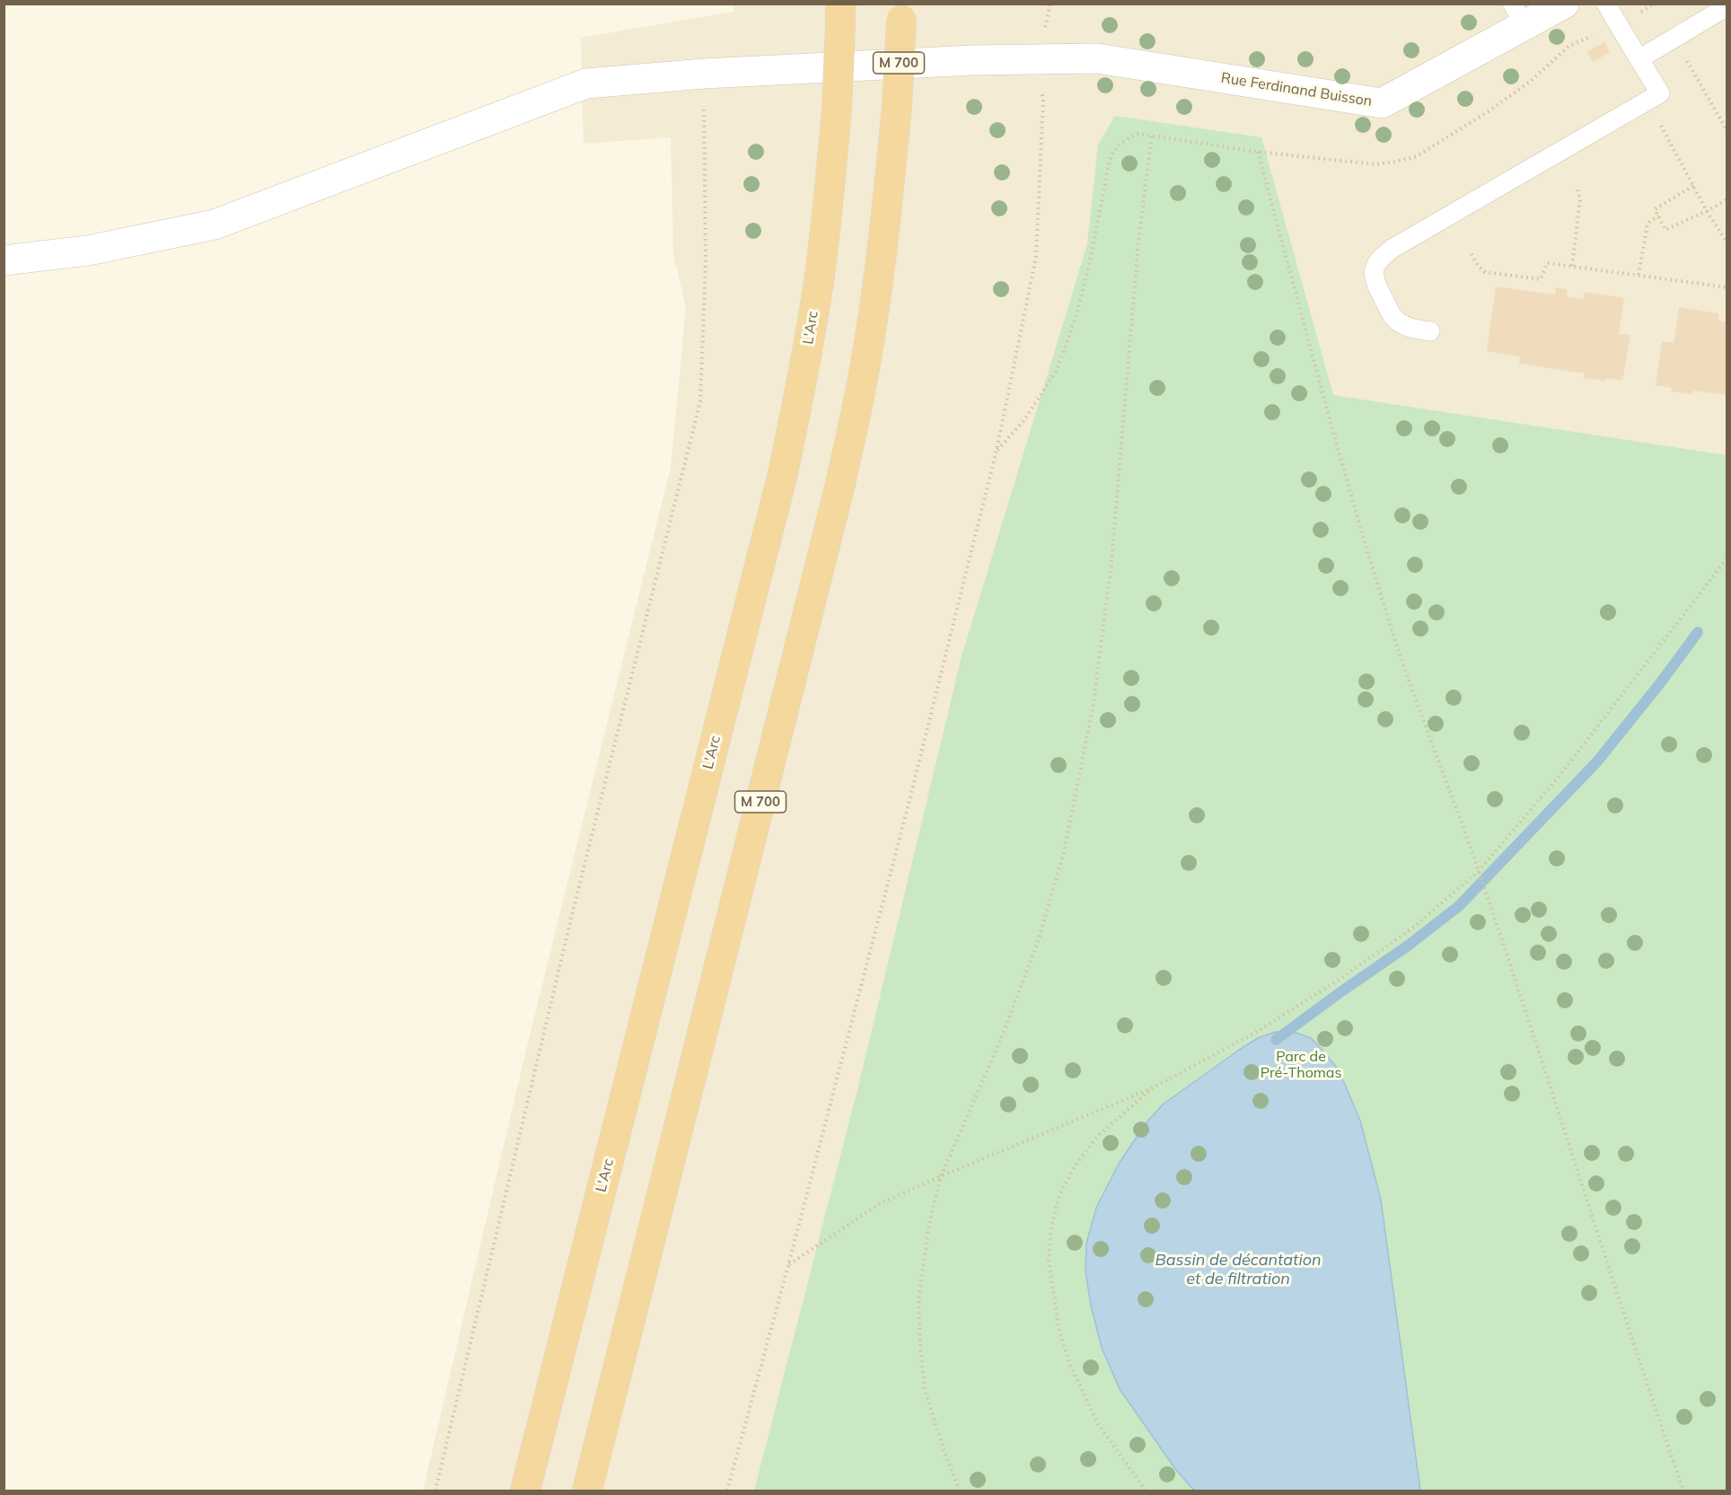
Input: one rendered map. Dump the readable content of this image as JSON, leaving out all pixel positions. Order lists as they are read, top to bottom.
{
  "streets": {
    "highway": ["M 700", "L'Arc"],
    "street": ["Rue Ferdinand Buisson"]
  },
  "water": ["Bassin de décantation et de filtration"],
  "parks": ["Parc de Pré-Thomas"]
}
